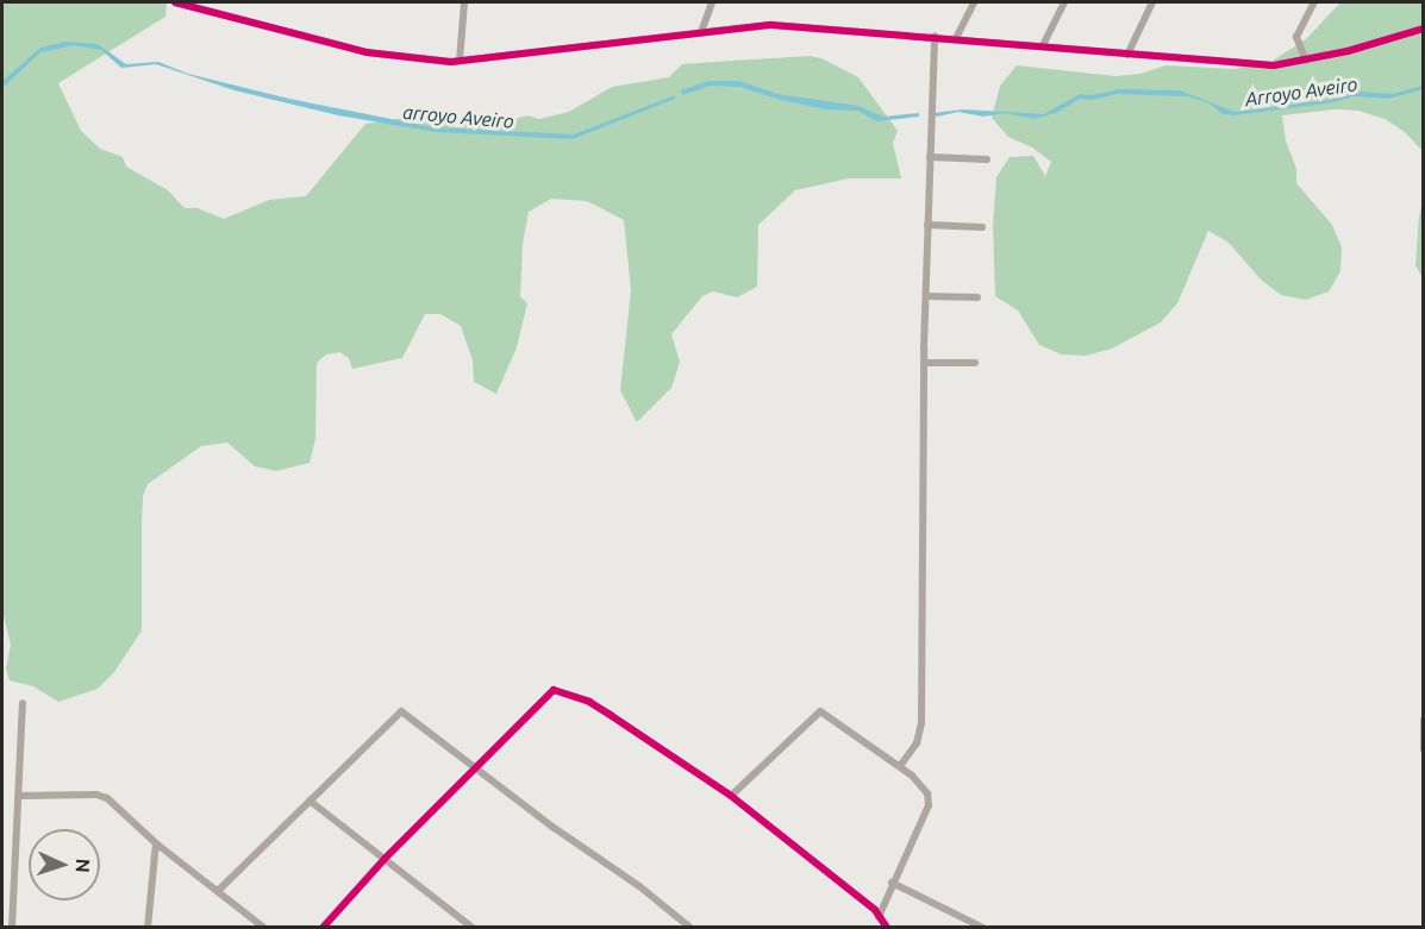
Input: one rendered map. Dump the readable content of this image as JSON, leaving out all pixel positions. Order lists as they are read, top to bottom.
{
  "water": ["Arroyo Aveiro", "arroyo Aveiro"],
  "north": "right"
}
